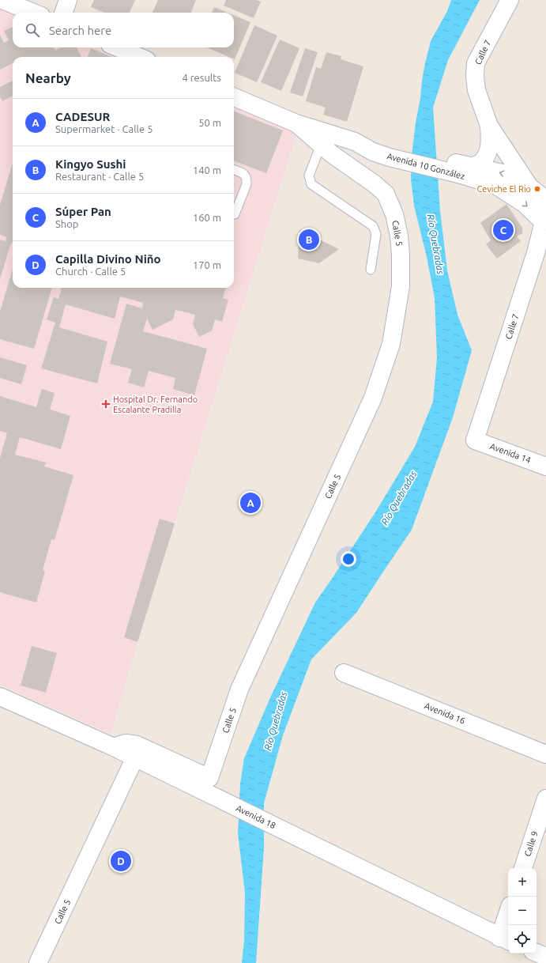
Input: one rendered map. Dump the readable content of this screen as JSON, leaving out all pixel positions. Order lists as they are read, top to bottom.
{
  "streets": {
    "street": [
      "Calle 7",
      "Avenida 10 González",
      "Calle 5",
      "Avenida 14",
      "Avenida 16",
      "Avenida 18",
      "Calle 9"
    ]
  },
  "crossings": [
    ["Calle 7", "Avenida 10 González"],
    ["Calle 7", "Avenida 14"],
    ["Avenida 10 González", "Calle 5"],
    ["Calle 5", "Avenida 18"]
  ],
  "water": ["Río Quebradas"],
  "places": {
    "other": ["Ceviche El Rio"],
    "health": ["Hospital Dr. Fernando Escalante Pradilla"]
  },
  "page": {
    "search": "Search here",
    "heading": ["Nearby", "4 results"],
    "list": [
      {
        "mark": "A",
        "name": "CADESUR",
        "note": "Supermarket · Calle 5",
        "value": "50 m"
      },
      {
        "mark": "B",
        "name": "Kingyo Sushi",
        "note": "Restaurant · Calle 5",
        "value": "140 m"
      },
      {
        "mark": "C",
        "name": "Súper Pan",
        "note": "Shop",
        "value": "160 m"
      },
      {
        "mark": "D",
        "name": "Capilla Divino Niño",
        "note": "Church · Calle 5",
        "value": "170 m"
      }
    ],
    "pins": [
      "C",
      "B",
      "A",
      "D"
    ],
    "map_buttons": ["+", "−"]
  }
}
